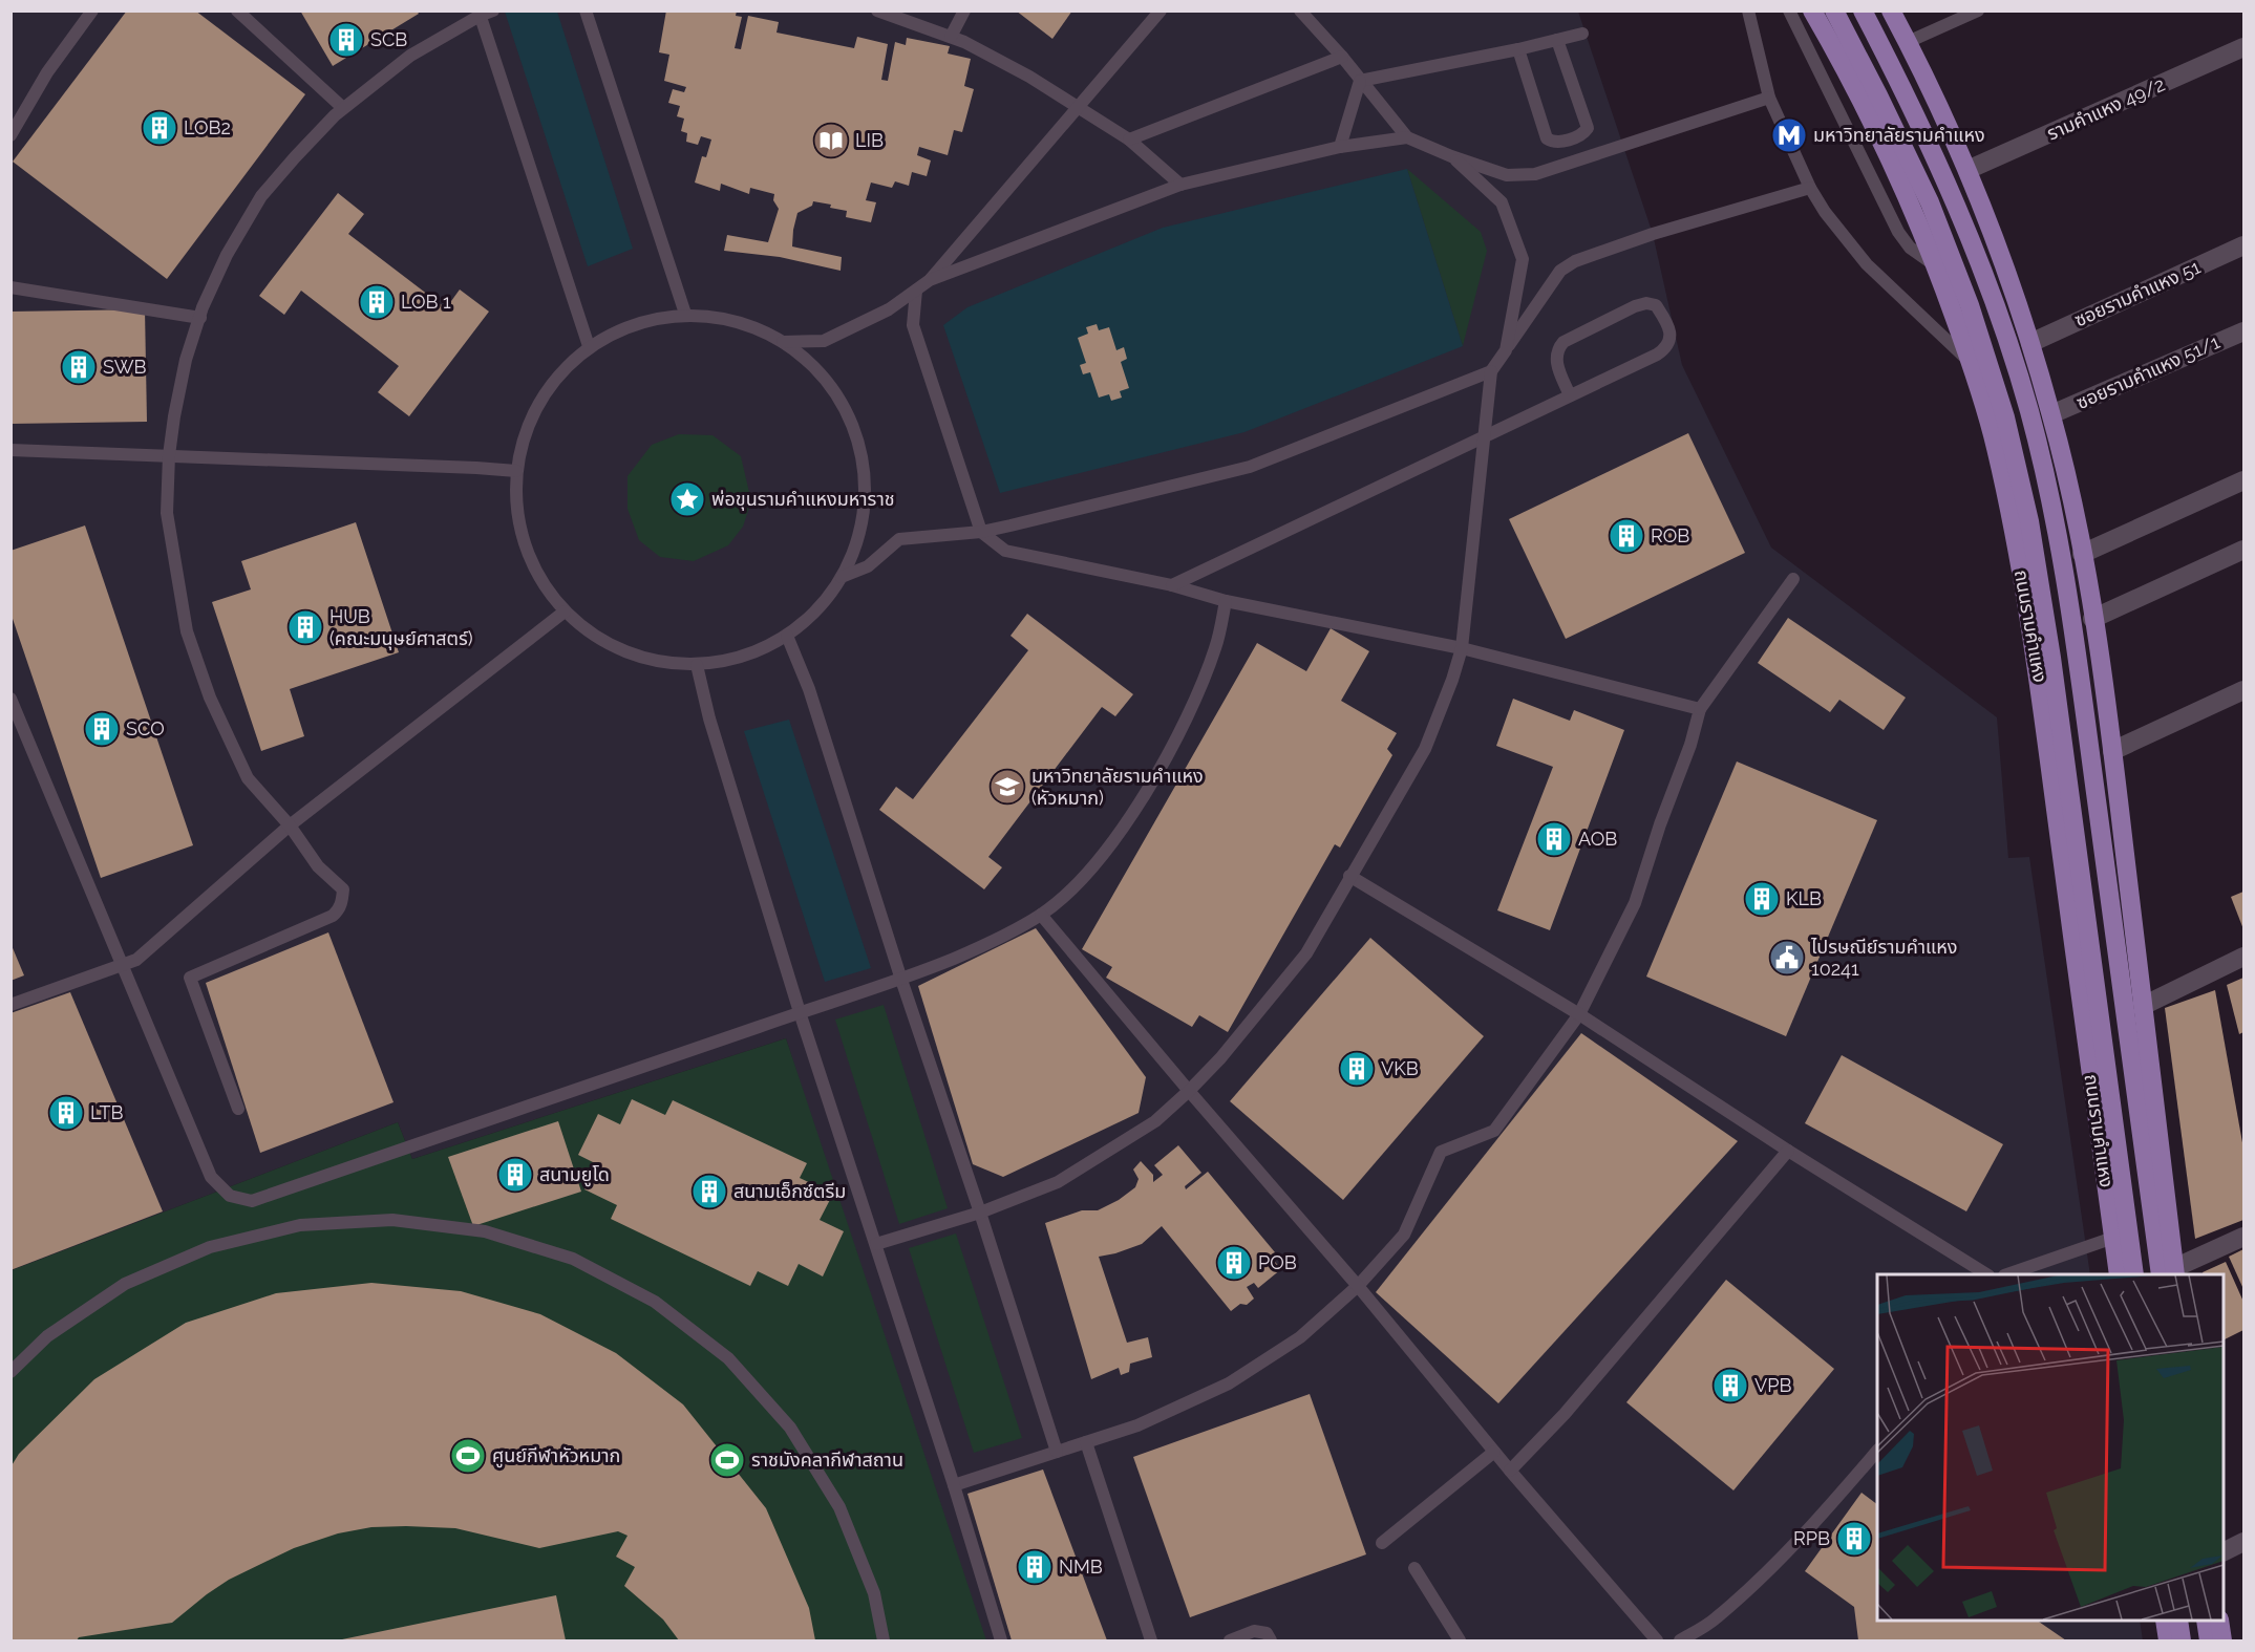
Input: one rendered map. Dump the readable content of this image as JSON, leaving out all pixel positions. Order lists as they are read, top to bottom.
{
  "streets": {
    "main road": ["ถนนรามคำแหง"],
    "street": ["รามคำแหง 49/2", "ซอยรามคำแหง 51", "ซอยรามคำแหง 51/1"]
  },
  "places": {
    "building": [
      "SCB",
      "LOB2",
      "LOB 1",
      "SWB",
      "ROB",
      "HUB (คณะมนุษย์ศาสตร์)",
      "SCO",
      "AOB",
      "KLB",
      "VKB",
      "LTB",
      "สนามยูโด",
      "สนามเอ็กซ์ตรีม",
      "POB",
      "VPB",
      "RPB",
      "NMB"
    ],
    "metro station": ["มหาวิทยาลัยรามคำแหง"],
    "library": ["LIB"],
    "place": ["พ่อขุนรามคำแหงมหาราช"],
    "school or university": ["มหาวิทยาลัยรามคำแหง (หัวหมาก)"],
    "public building": ["ไปรษณีย์รามคำแหง 10241"],
    "sports": ["ศูนย์กีฬาหัวหมาก", "ราชมังคลากีฬาสถาน"]
  }
}
